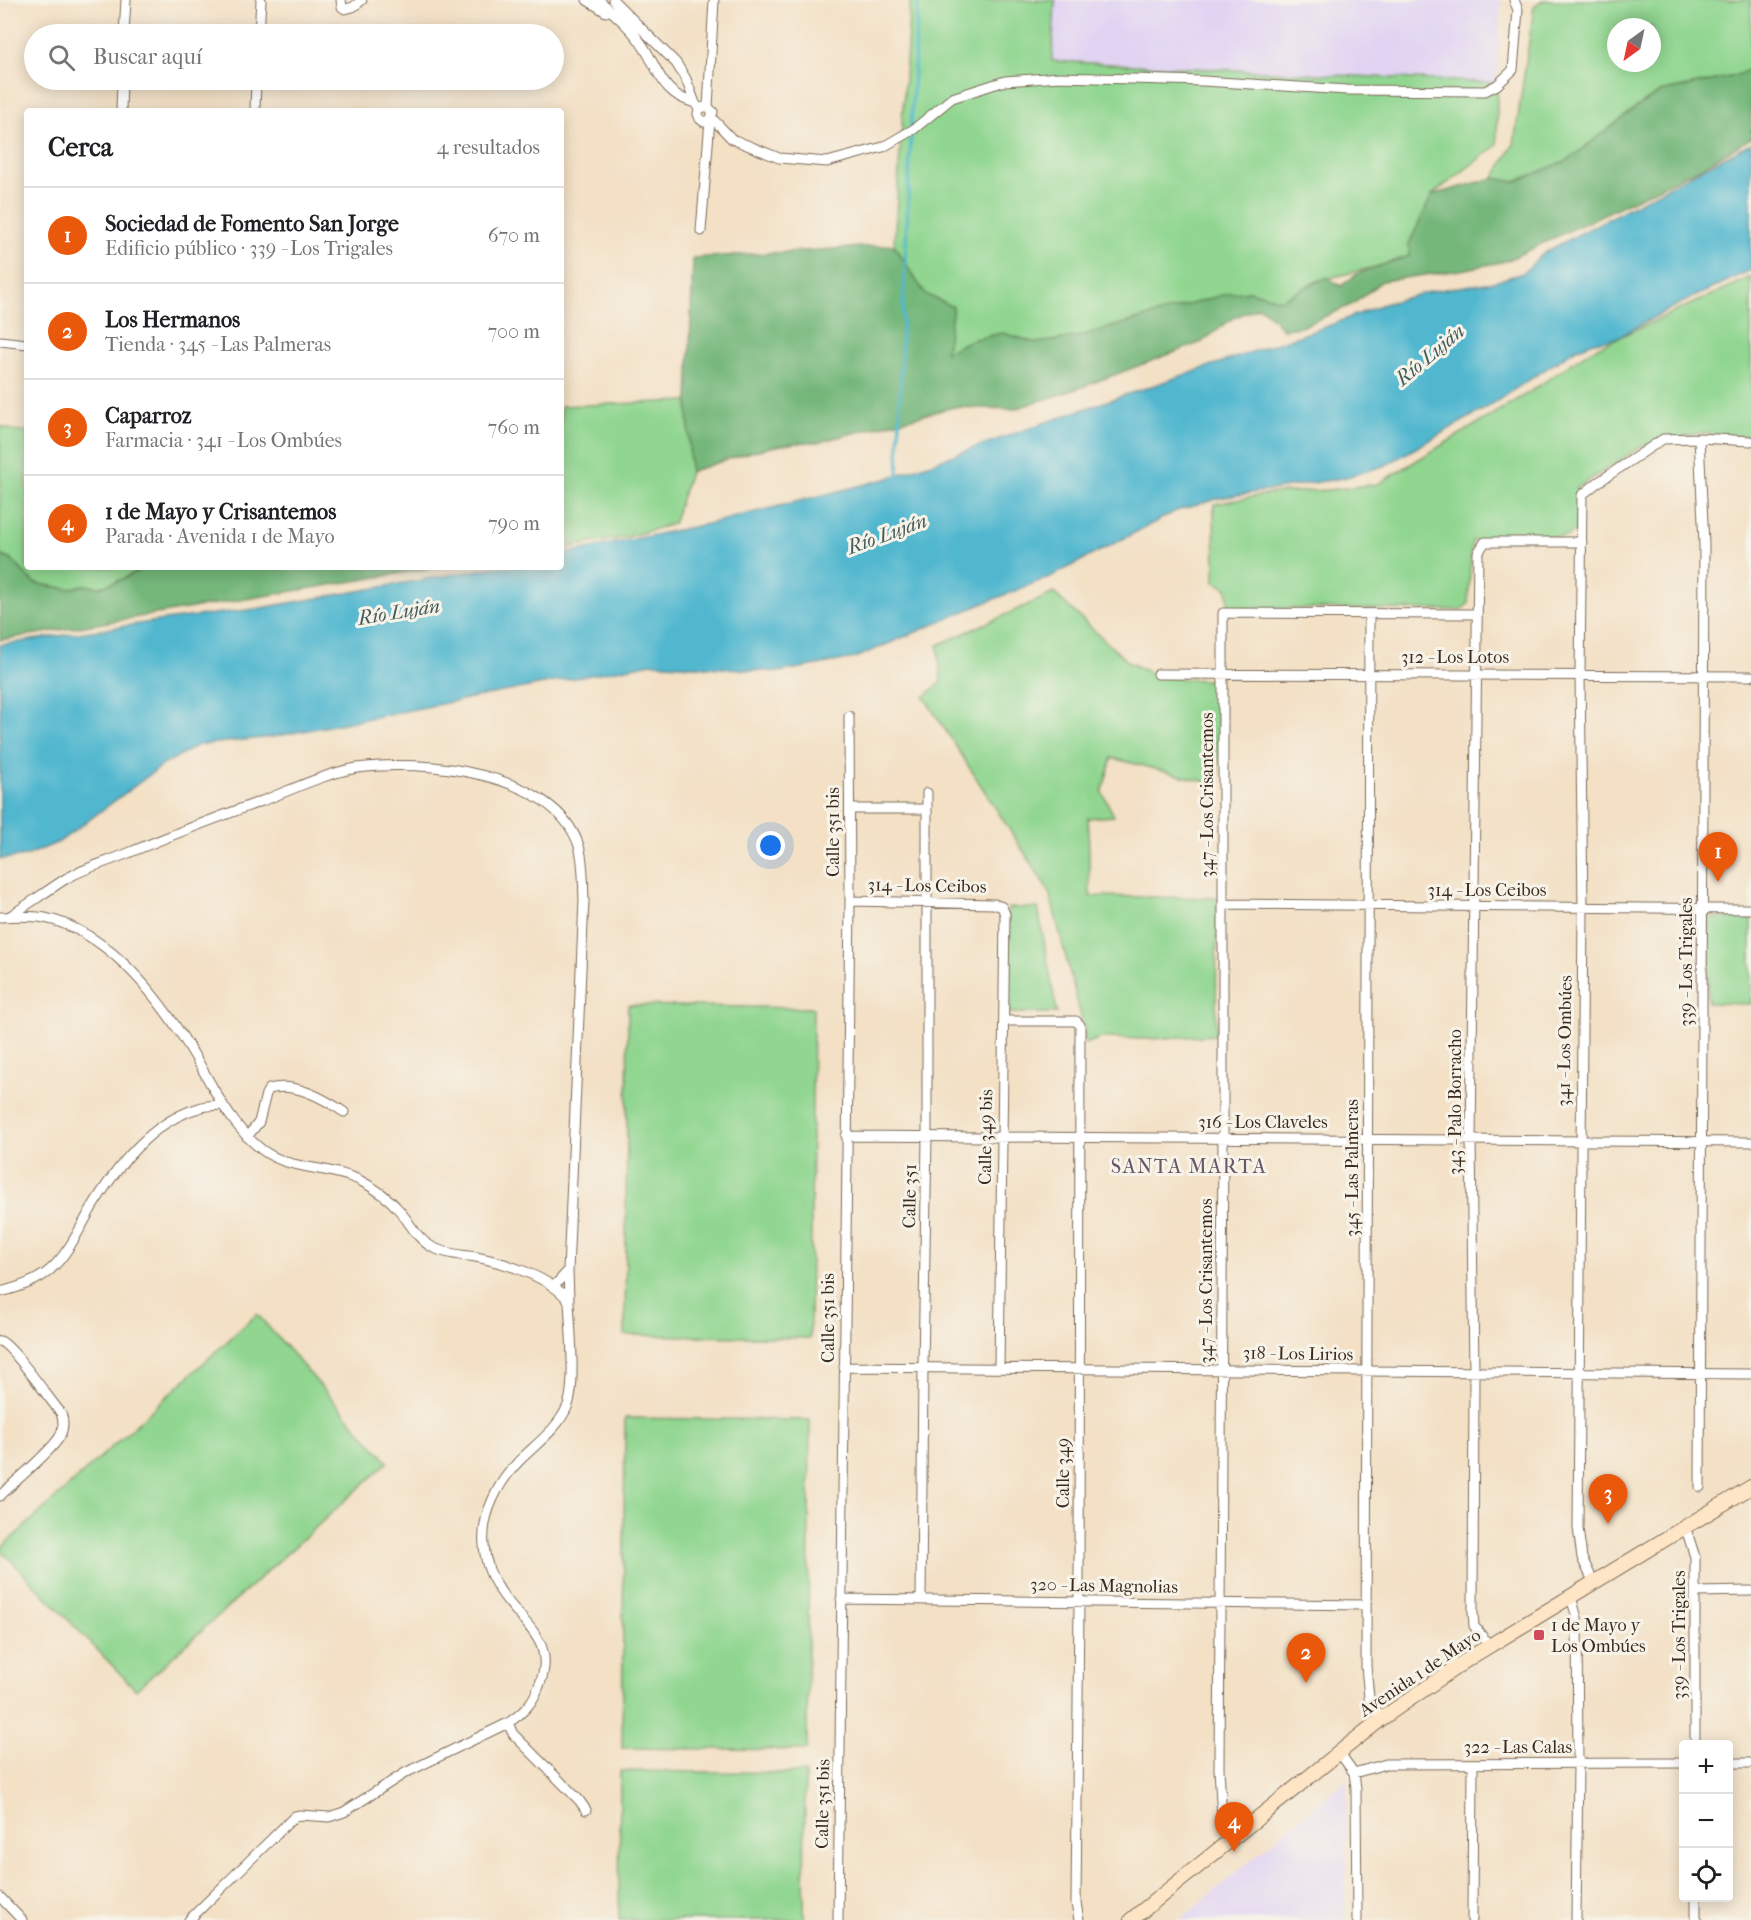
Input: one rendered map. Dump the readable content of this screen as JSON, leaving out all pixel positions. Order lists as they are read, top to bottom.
{
  "streets": {
    "main road": ["Avenida 1 de Mayo"],
    "street": [
      "312 - Los Lotos",
      "347 - Los Crisantemos",
      "Calle 351 bis",
      "314 - Los Ceibos",
      "339 - Los Trigales",
      "341 - Los Ombúes",
      "343 - Palo Borracho",
      "316 - Los Claveles",
      "Calle 349 bis",
      "345 - Las Palmeras",
      "Calle 351",
      "318 - Los Lirios",
      "Calle 349",
      "320 - Las Magnolias",
      "322 - Las Calas"
    ]
  },
  "crossings": [
    ["312 - Los Lotos", "347 - Los Crisantemos"],
    ["312 - Los Lotos", "339 - Los Trigales"],
    ["312 - Los Lotos", "341 - Los Ombúes"],
    ["312 - Los Lotos", "343 - Palo Borracho"],
    ["312 - Los Lotos", "345 - Las Palmeras"],
    ["347 - Los Crisantemos", "314 - Los Ceibos"],
    ["347 - Los Crisantemos", "316 - Los Claveles"],
    ["347 - Los Crisantemos", "345 - Las Palmeras"],
    ["347 - Los Crisantemos", "318 - Los Lirios"],
    ["347 - Los Crisantemos", "320 - Las Magnolias"],
    ["347 - Los Crisantemos", "Avenida 1 de Mayo"],
    ["Calle 351 bis", "314 - Los Ceibos"],
    ["Calle 351 bis", "316 - Los Claveles"],
    ["Calle 351 bis", "318 - Los Lirios"],
    ["Calle 351 bis", "320 - Las Magnolias"],
    ["314 - Los Ceibos", "339 - Los Trigales"],
    ["314 - Los Ceibos", "341 - Los Ombúes"],
    ["314 - Los Ceibos", "343 - Palo Borracho"],
    ["314 - Los Ceibos", "Calle 349 bis"],
    ["314 - Los Ceibos", "345 - Las Palmeras"],
    ["314 - Los Ceibos", "Calle 351"],
    ["339 - Los Trigales", "341 - Los Ombúes"],
    ["339 - Los Trigales", "316 - Los Claveles"],
    ["339 - Los Trigales", "318 - Los Lirios"],
    ["339 - Los Trigales", "Avenida 1 de Mayo"],
    ["341 - Los Ombúes", "343 - Palo Borracho"],
    ["341 - Los Ombúes", "316 - Los Claveles"],
    ["341 - Los Ombúes", "318 - Los Lirios"],
    ["341 - Los Ombúes", "Avenida 1 de Mayo"],
    ["343 - Palo Borracho", "316 - Los Claveles"],
    ["343 - Palo Borracho", "318 - Los Lirios"],
    ["343 - Palo Borracho", "Avenida 1 de Mayo"],
    ["316 - Los Claveles", "Calle 349 bis"],
    ["316 - Los Claveles", "345 - Las Palmeras"],
    ["316 - Los Claveles", "Calle 351"],
    ["316 - Los Claveles", "Calle 349"],
    ["Calle 349 bis", "318 - Los Lirios"],
    ["Calle 349 bis", "Calle 349"],
    ["345 - Las Palmeras", "318 - Los Lirios"],
    ["345 - Las Palmeras", "320 - Las Magnolias"],
    ["345 - Las Palmeras", "Avenida 1 de Mayo"],
    ["Calle 351", "318 - Los Lirios"],
    ["Calle 351", "320 - Las Magnolias"],
    ["318 - Los Lirios", "Calle 349"],
    ["Calle 349", "320 - Las Magnolias"]
  ],
  "districts": ["SANTA MARTA"],
  "water": ["Río Luján"],
  "places": {
    "transit": ["1 de Mayo y Los Ombúes"]
  },
  "north": "bottom left",
  "page": {
    "search": "Buscar aquí",
    "heading": ["Cerca", "4 resultados"],
    "list": [
      {
        "mark": "1",
        "name": "Sociedad de Fomento San Jorge",
        "note": "Edificio público · 339 - Los Trigales",
        "value": "670 m"
      },
      {
        "mark": "2",
        "name": "Los Hermanos",
        "note": "Tienda · 345 - Las Palmeras",
        "value": "700 m"
      },
      {
        "mark": "3",
        "name": "Caparroz",
        "note": "Farmacia · 341 - Los Ombúes",
        "value": "760 m"
      },
      {
        "mark": "4",
        "name": "1 de Mayo y Crisantemos",
        "note": "Parada · Avenida 1 de Mayo",
        "value": "790 m"
      }
    ],
    "pins": [
      "1",
      "3",
      "2",
      "4"
    ],
    "map_buttons": ["+", "−"]
  }
}
